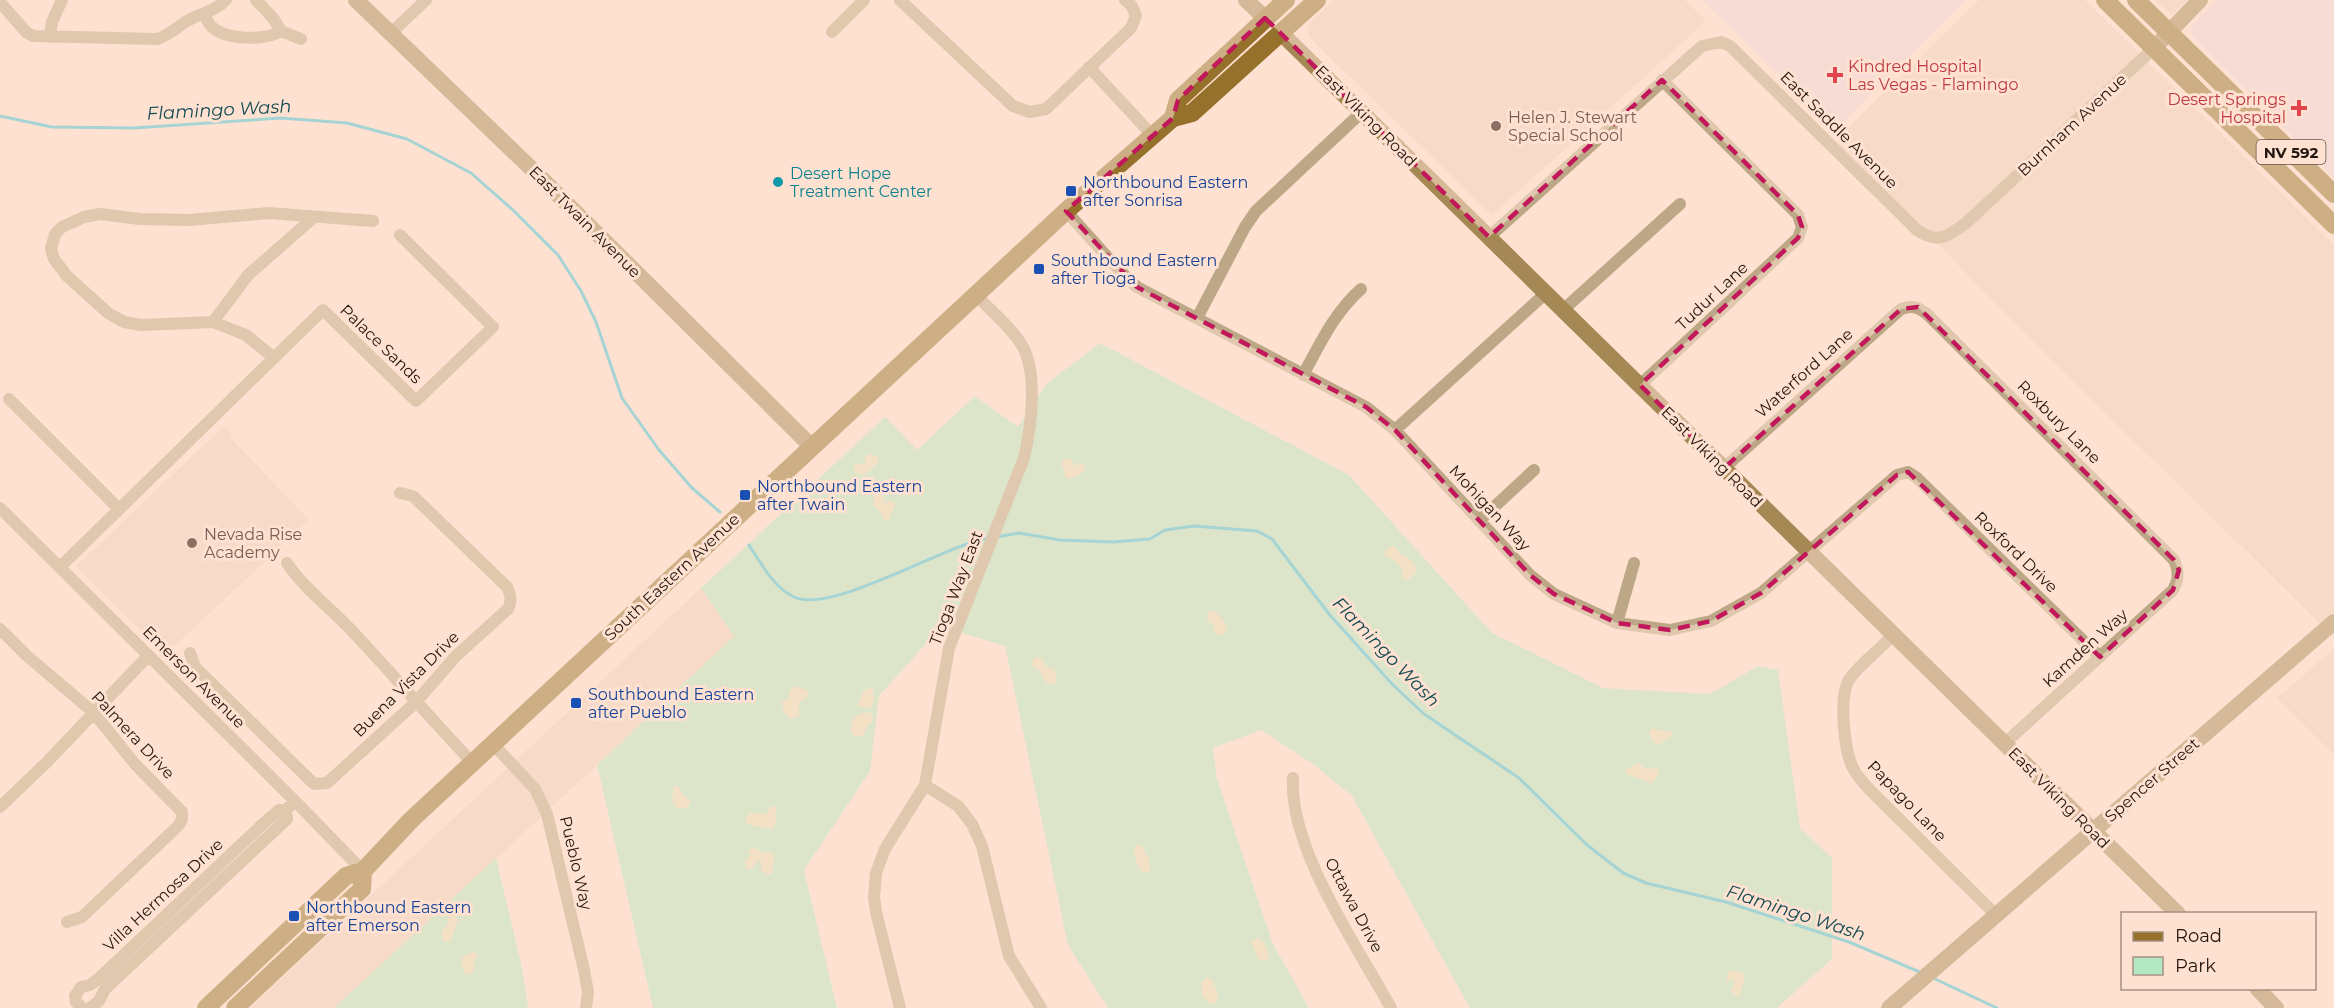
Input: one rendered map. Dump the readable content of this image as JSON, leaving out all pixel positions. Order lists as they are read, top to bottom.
{
  "streets": {
    "main road": ["NV 592", "South Eastern Avenue"],
    "street": [
      "East Viking Road",
      "Burnham Avenue",
      "East Saddle Avenue",
      "East Twain Avenue",
      "Tudur Lane",
      "Palace Sands",
      "Waterford Lane",
      "Roxbury Lane",
      "Mohigan Way",
      "Roxford Drive",
      "Tioga Way East",
      "Kamden Way",
      "Emerson Avenue",
      "Buena Vista Drive",
      "Palmera Drive",
      "Spencer Street",
      "Papago Lane",
      "Pueblo Way",
      "Villa Hermosa Drive",
      "Ottawa Drive"
    ]
  },
  "crossings": [
    ["East Viking Road", "Tudur Lane"],
    ["East Viking Road", "Waterford Lane"],
    ["East Viking Road", "Mohigan Way"],
    ["East Viking Road", "South Eastern Avenue"],
    ["East Viking Road", "Kamden Way"],
    ["East Viking Road", "Spencer Street"],
    ["East Viking Road", "Papago Lane"],
    ["Burnham Avenue", "East Saddle Avenue"],
    ["Burnham Avenue", "NV 592"],
    ["East Saddle Avenue", "Tudur Lane"],
    ["East Twain Avenue", "South Eastern Avenue"],
    ["Waterford Lane", "Roxbury Lane"],
    ["Roxbury Lane", "Kamden Way"],
    ["Mohigan Way", "Roxford Drive"],
    ["Mohigan Way", "South Eastern Avenue"],
    ["Roxford Drive", "Kamden Way"],
    ["South Eastern Avenue", "Tioga Way East"],
    ["South Eastern Avenue", "Emerson Avenue"],
    ["South Eastern Avenue", "Pueblo Way"],
    ["Emerson Avenue", "Villa Hermosa Drive"],
    ["Spencer Street", "Papago Lane"]
  ],
  "water": ["Flamingo Wash"],
  "places": {
    "health": ["Kindred Hospital Las Vegas - Flamingo", "Desert Springs Hospital"],
    "other": ["Helen J. Stewart Special School", "Desert Hope Treatment Center", "Nevada Rise Academy"],
    "transit": [
      "Northbound Eastern after Sonrisa",
      "Southbound Eastern after Tioga",
      "Northbound Eastern after Twain",
      "Southbound Eastern after Pueblo",
      "Northbound Eastern after Emerson"
    ]
  },
  "legend": ["Road", "Park"]
}
